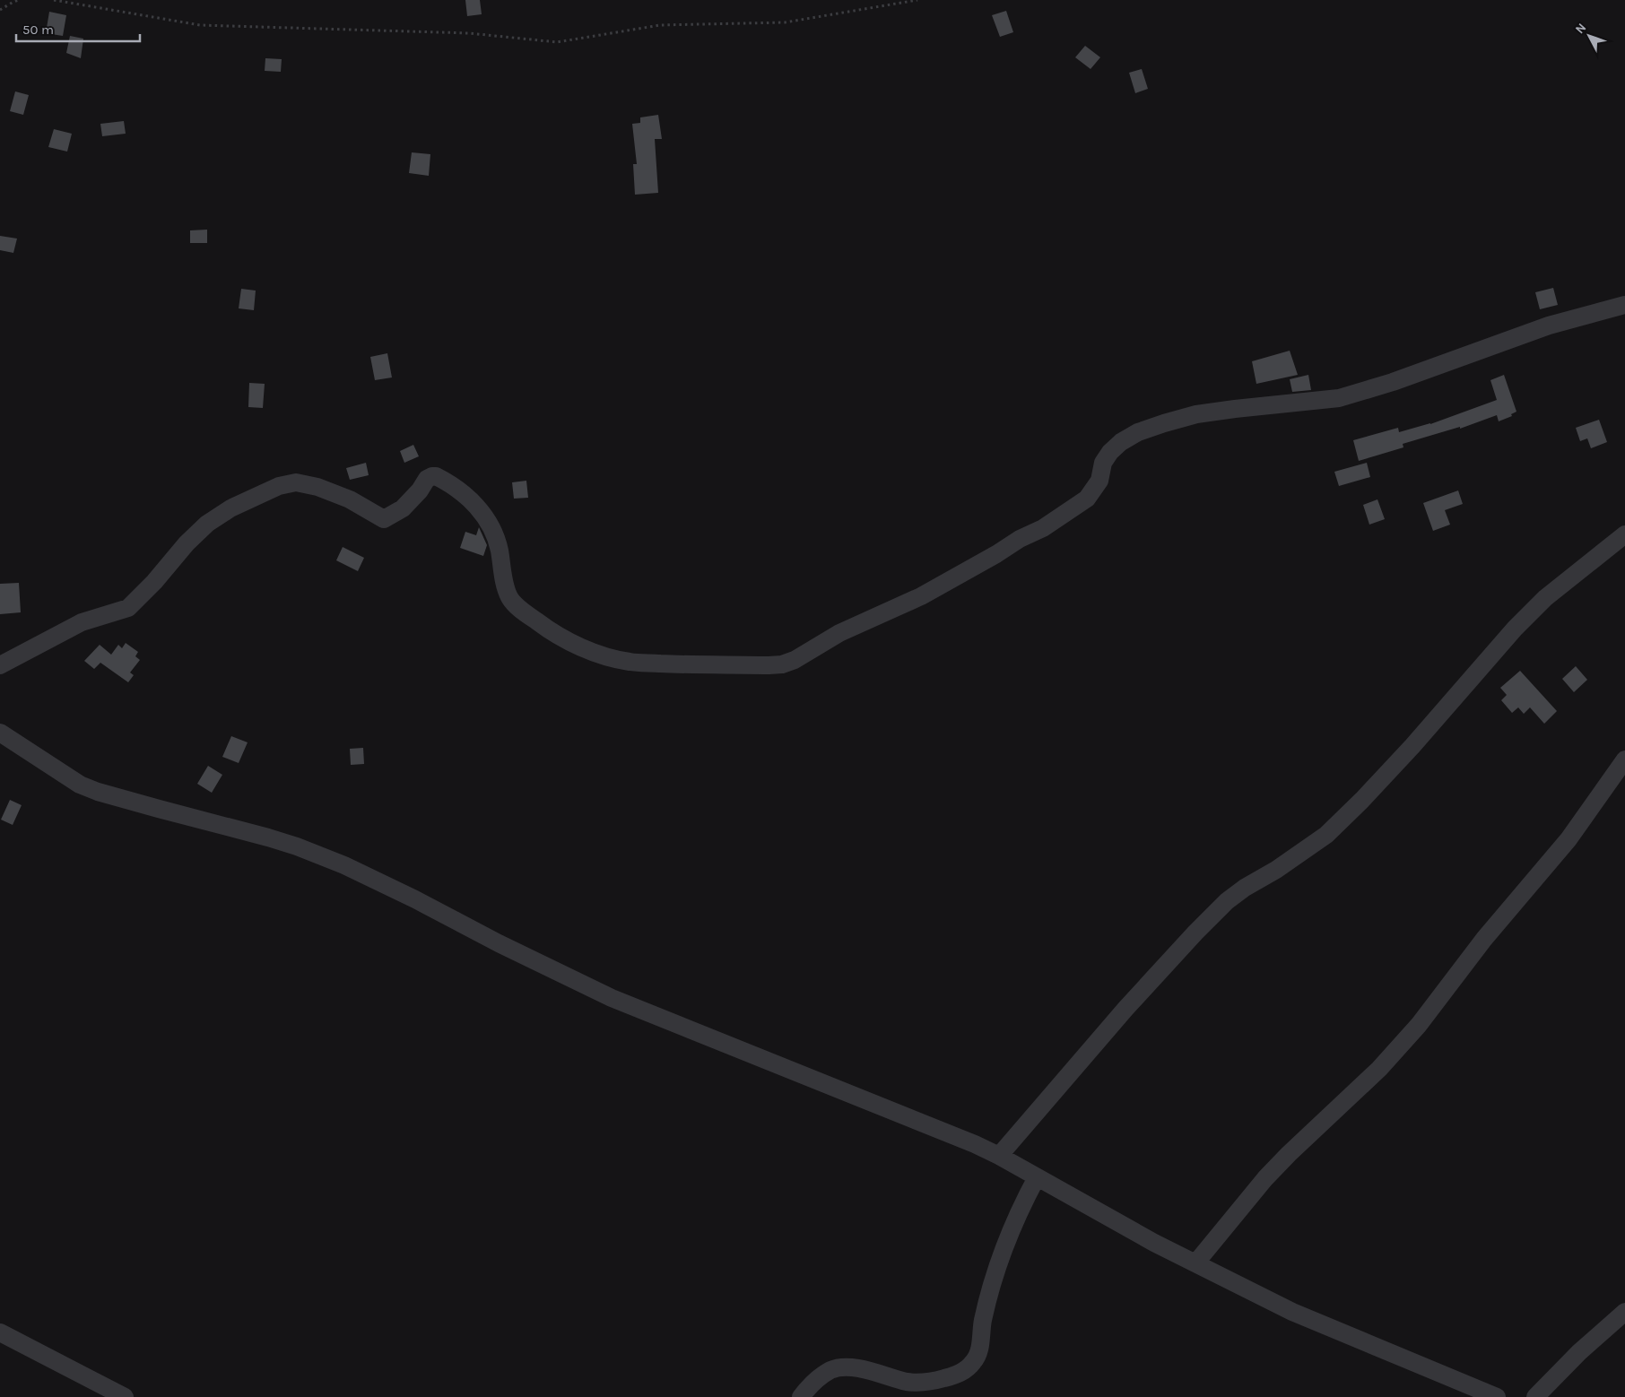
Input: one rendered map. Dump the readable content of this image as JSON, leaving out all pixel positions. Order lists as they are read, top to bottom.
{
  "scale_bar": "50 m",
  "north": "top left"
}
